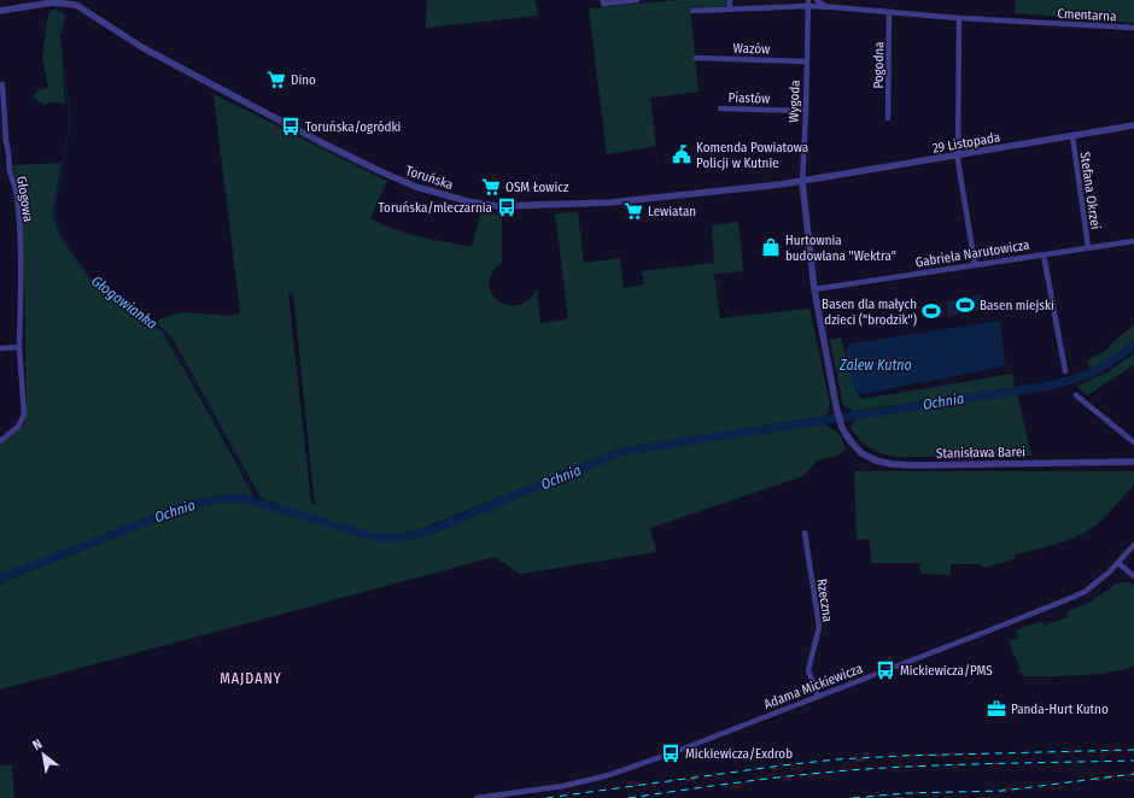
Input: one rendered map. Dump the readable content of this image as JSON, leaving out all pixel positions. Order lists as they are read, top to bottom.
{
  "streets": {
    "street": [
      "Cmentarna",
      "Wazów",
      "Pogodna",
      "Piastów",
      "Wygoda",
      "29 Listopada",
      "Toruńska",
      "Stefana Okrzei",
      "Głogowa",
      "Gabriela Narutowicza",
      "Stanisława Barei",
      "Rzeczna",
      "Adama Mickiewicza"
    ]
  },
  "crossings": [
    ["Cmentarna", "Pogodna"],
    ["Cmentarna", "Wygoda"],
    ["Wazów", "Wygoda"],
    ["Piastów", "Wygoda"],
    ["Wygoda", "29 Listopada"],
    ["Wygoda", "Toruńska"],
    ["Wygoda", "Gabriela Narutowicza"],
    ["Wygoda", "Stanisława Barei"],
    ["29 Listopada", "Toruńska"],
    ["29 Listopada", "Stefana Okrzei"],
    ["Stefana Okrzei", "Gabriela Narutowicza"],
    ["Gabriela Narutowicza", "Stanisława Barei"],
    ["Rzeczna", "Adama Mickiewicza"]
  ],
  "districts": ["MAJDANY"],
  "water": ["Głogowianka", "Zalew Kutno", "Ochnia"],
  "places": {
    "supermarket": ["Dino", "OSM Łowicz", "Lewiatan"],
    "bus stop": [
      "Toruńska/ogródki",
      "Toruńska/mleczarnia",
      "Mickiewicza/PMS",
      "Mickiewicza/Exdrob"
    ],
    "public building": ["Komenda Powiatowa Policji w Kutnie"],
    "shop": ["Hurtownia budowlana \"Wektra\""],
    "sports": ["Basen miejski", "Basen dla małych dzieci (\"brodzik\")"],
    "office": ["Panda-Hurt Kutno"]
  },
  "north": "top left"
}
